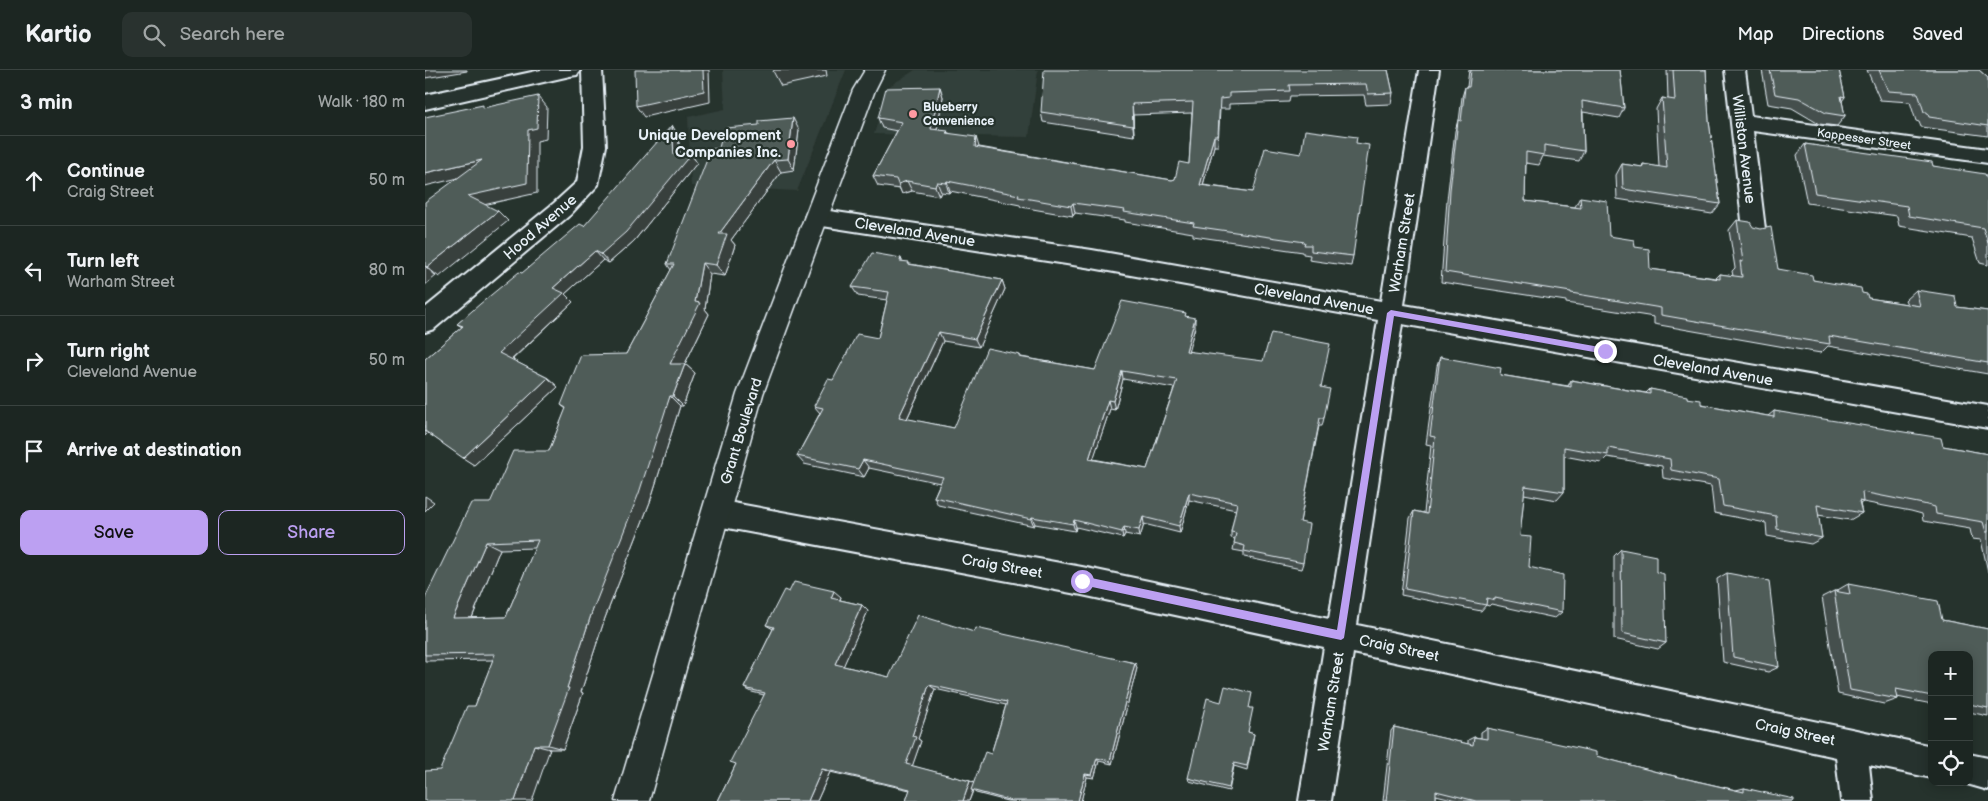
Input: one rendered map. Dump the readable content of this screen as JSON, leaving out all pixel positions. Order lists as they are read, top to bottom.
{
  "streets": {
    "street": [
      "Kappesser Street",
      "Williston Avenue",
      "Hood Avenue",
      "Cleveland Avenue",
      "Warham Street",
      "Grant Boulevard",
      "Craig Street"
    ]
  },
  "crossings": [
    ["Kappesser Street", "Williston Avenue"],
    ["Cleveland Avenue", "Warham Street"],
    ["Cleveland Avenue", "Grant Boulevard"],
    ["Warham Street", "Craig Street"],
    ["Grant Boulevard", "Craig Street"]
  ],
  "places": ["Blueberry Convenience", "Unique Development Companies Inc."],
  "page": {
    "header": "Kartio",
    "search": "Search here",
    "nav": ["Map", "Directions", "Saved"],
    "heading": ["3 min", "Walk · 180 m"],
    "list": [
      ["Continue", "Craig Street", "50 m"],
      ["Turn left", "Warham Street", "80 m"],
      ["Turn right", "Cleveland Avenue", "50 m"],
      "Arrive at destination"
    ],
    "buttons": ["Save", "Share"],
    "map_buttons": ["+", "−"]
  }
}
